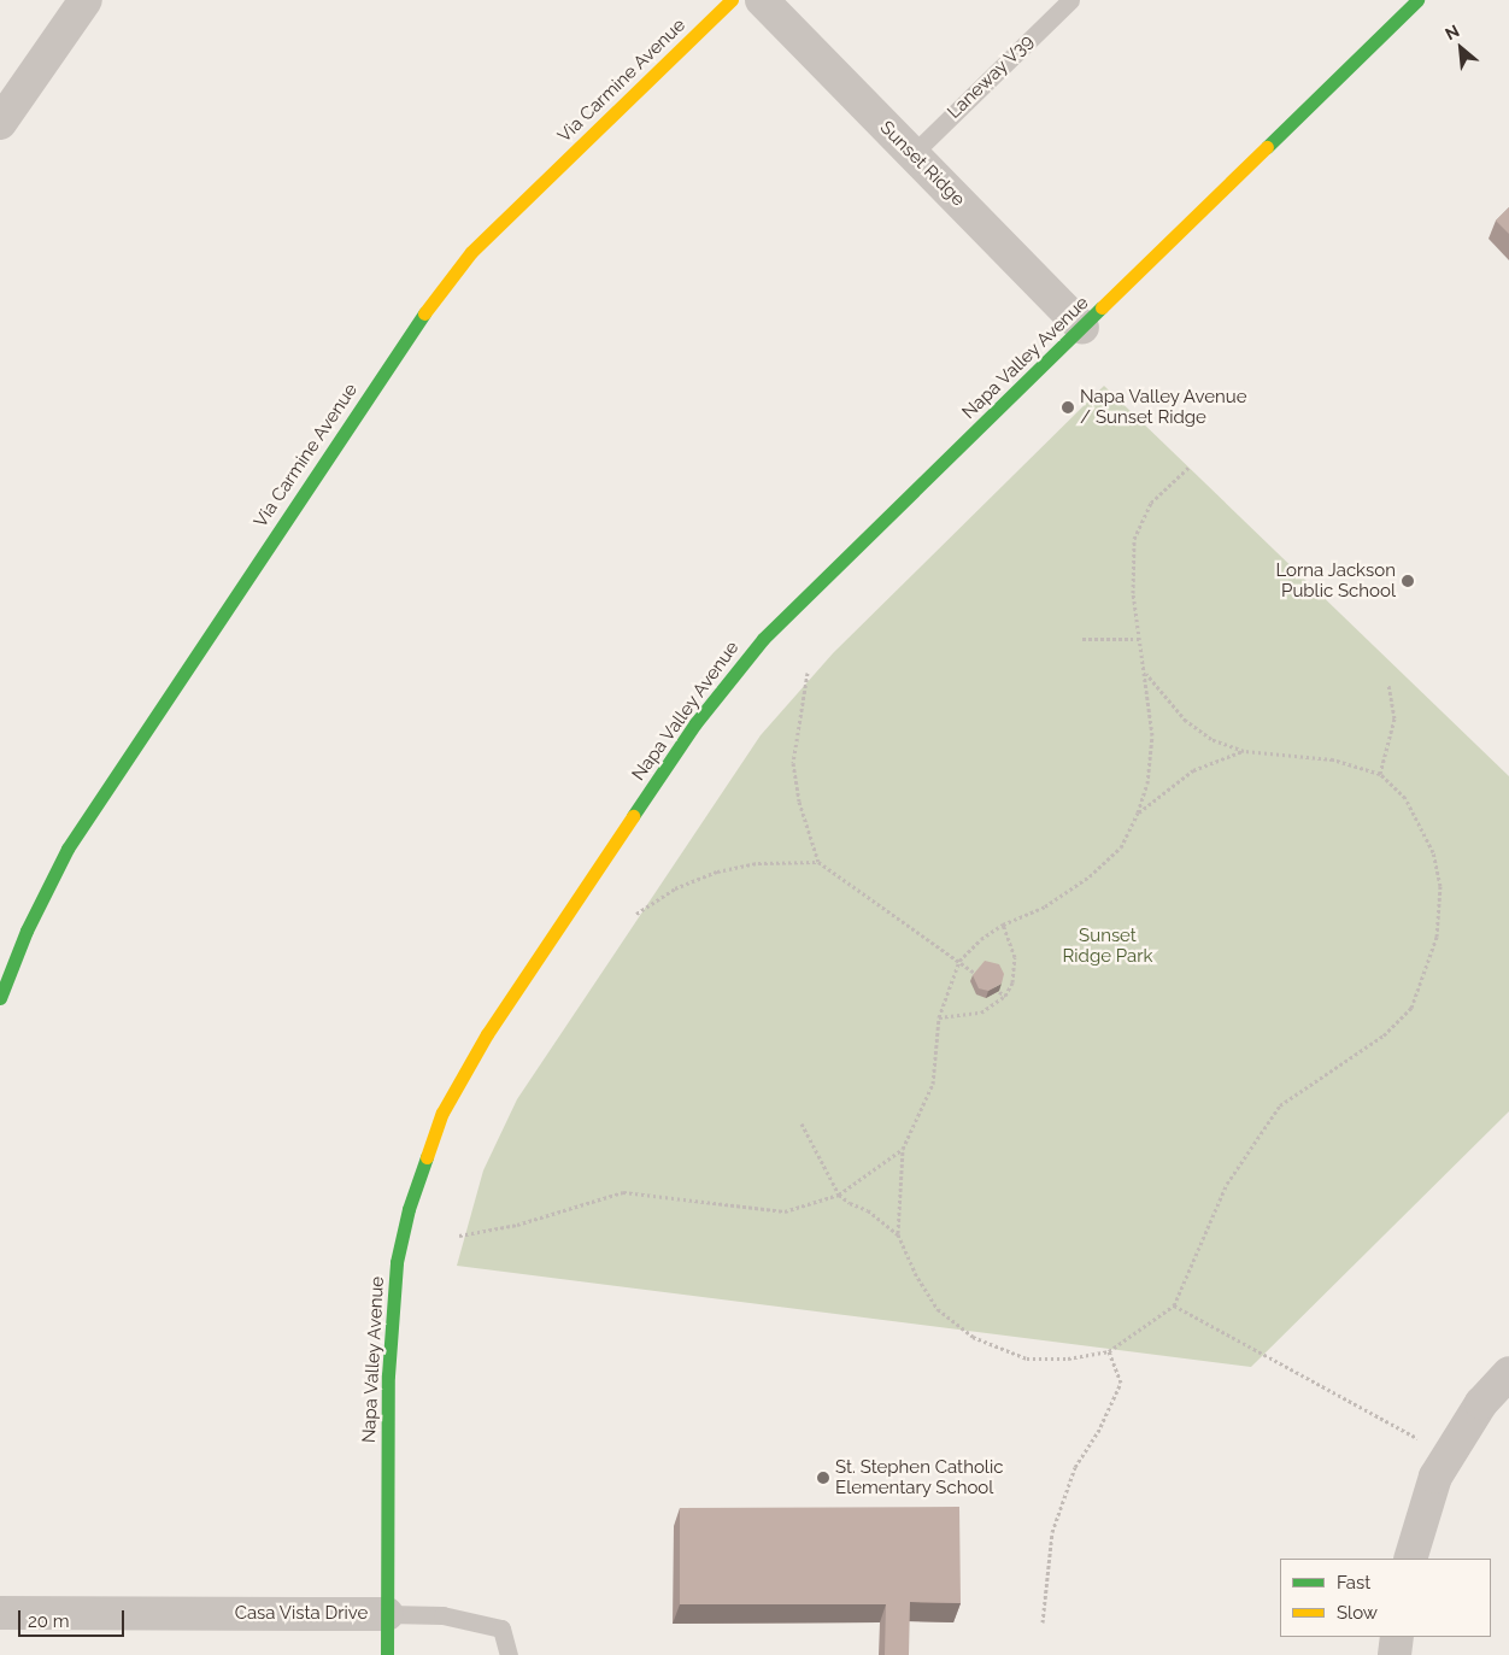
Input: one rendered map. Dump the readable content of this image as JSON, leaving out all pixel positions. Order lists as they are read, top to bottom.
{
  "streets": {
    "street": [
      "Via Carmine Avenue",
      "Sunset Ridge",
      "Napa Valley Avenue",
      "Casa Vista Drive"
    ],
    "lane": ["Laneway V39"]
  },
  "crossings": [
    ["Laneway V39", "Sunset Ridge"],
    ["Sunset Ridge", "Napa Valley Avenue"],
    ["Napa Valley Avenue", "Casa Vista Drive"]
  ],
  "parks": ["Sunset Ridge Park"],
  "places": ["Napa Valley Avenue / Sunset Ridge", "Lorna Jackson Public School", "St. Stephen Catholic Elementary School"],
  "legend": ["Fast", "Slow"],
  "scale_bar": "20 m",
  "north": "top left"
}
